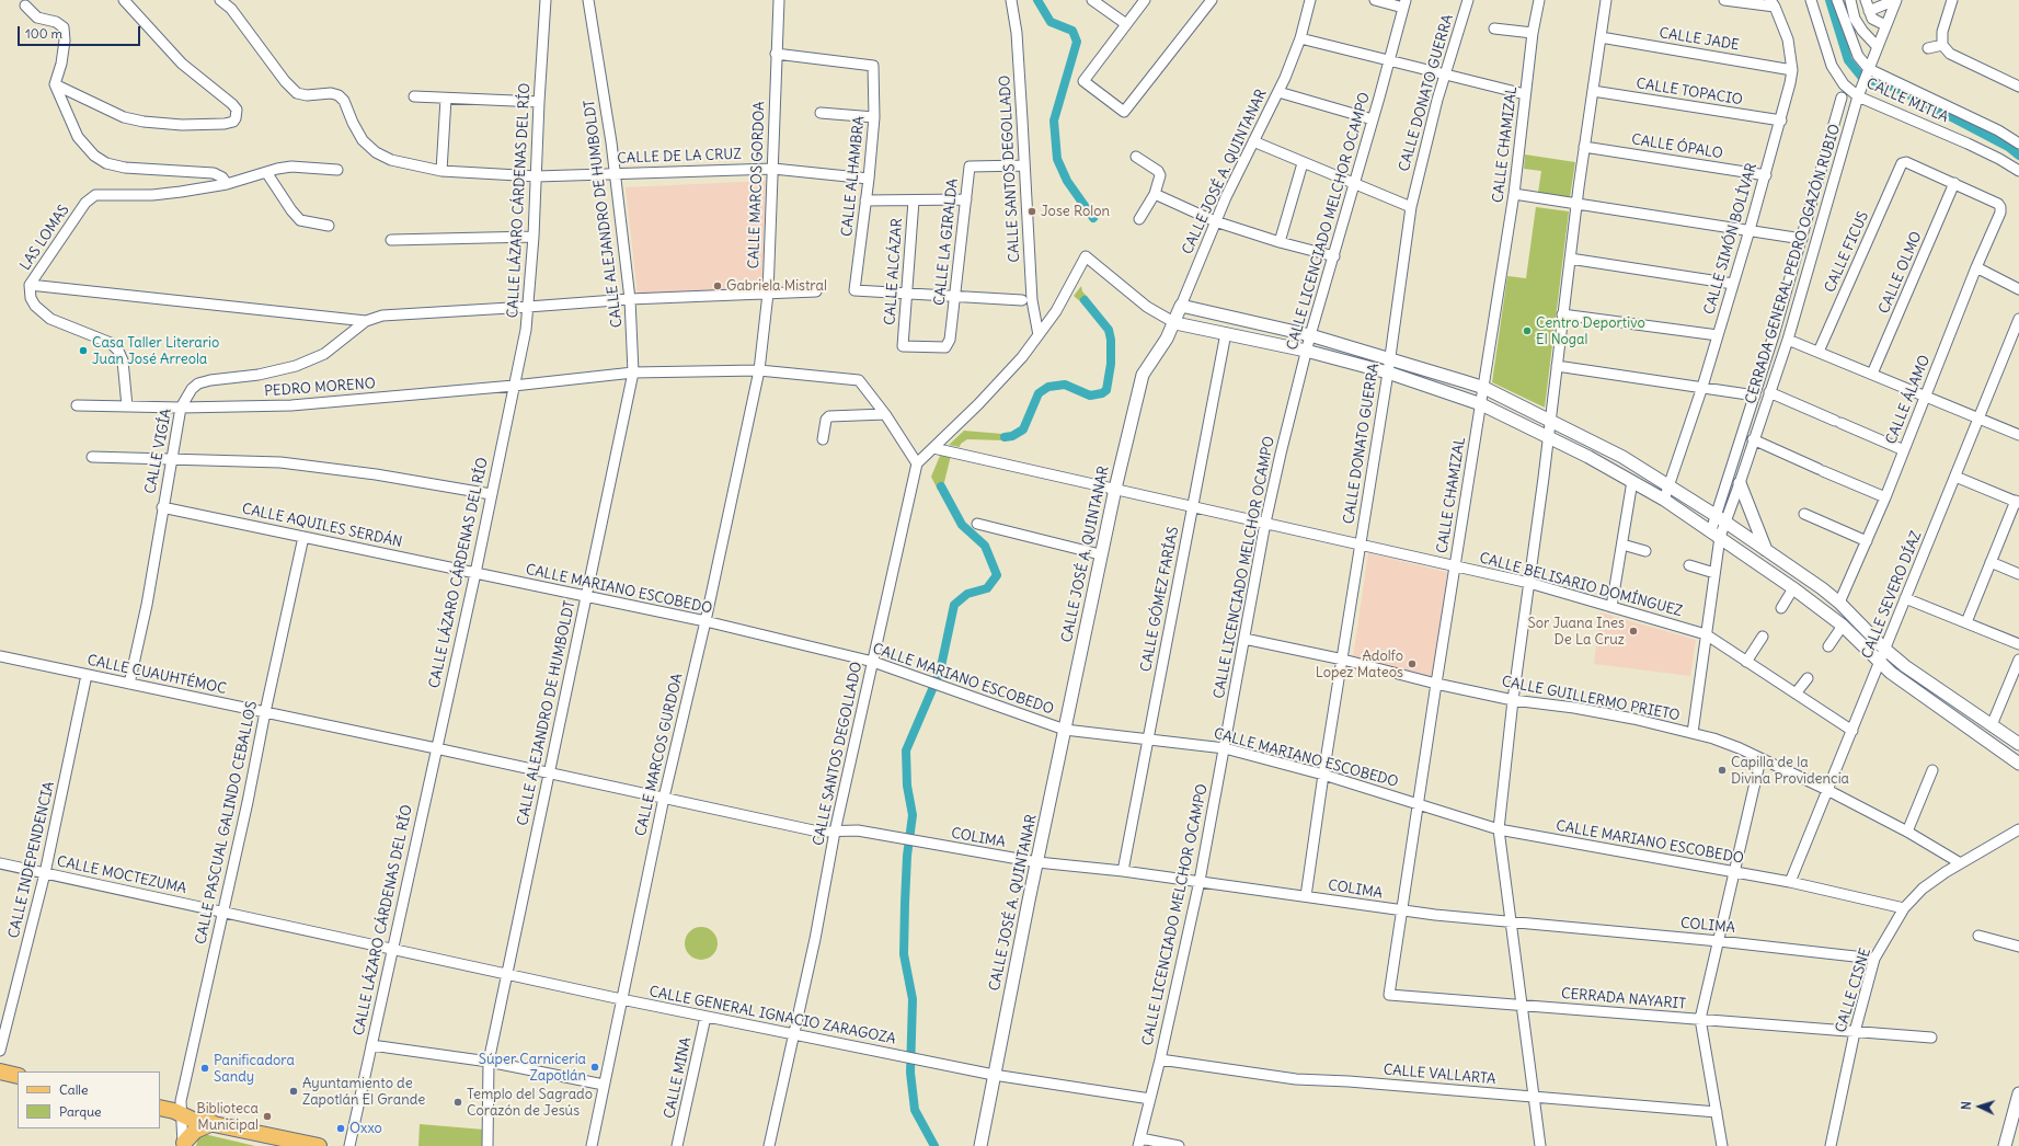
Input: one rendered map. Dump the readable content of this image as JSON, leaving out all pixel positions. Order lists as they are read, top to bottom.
{
  "streets": {
    "street": [
      "CALLE JADE",
      "CALLE TOPACIO",
      "CALLE DONATO GUERRA",
      "CALLE MITLA",
      "CALLE CHAMIZAL",
      "CALLE ÓPALO",
      "CALLE DE LA CRUZ",
      "CALLE SANTOS DEGOLLADO",
      "CALLE JOSÉ A. QUINTANAR",
      "CALLE ALHAMBRA",
      "CALLE MARCOS GORDOA",
      "CALLE LÁZARO CÁRDENAS DEL RÍO",
      "CALLE ALEJANDRO DE HUMBOLDT",
      "CALLE LICENCIADO MELCHOR OCAMPO",
      "LAS LOMAS",
      "CALLE SIMÓN BOLÍVAR",
      "CALLE LA GIRALDA",
      "CALLE FICUS",
      "CERRADA GENERAL PEDRO OGAZÓN RUBIO",
      "CALLE ALCÁZAR",
      "CALLE OLMO",
      "PEDRO MORENO",
      "CALLE ÁLAMO",
      "CALLE VIGÍA",
      "CALLE AQUILES SERDÁN",
      "CALLE BELISARIO DOMÍNGUEZ",
      "CALLE MARIANO ESCOBEDO",
      "CALLE SEVERO DÍAZ",
      "CALLE GÓMEZ FARÍAS",
      "CALLE CUAUHTÉMOC",
      "CALLE GUILLERMO PRIETO",
      "CALLE MARCOS GURDOA",
      "CALLE PASCUAL GALINDO CEBALLOS",
      "COLIMA",
      "CALLE INDEPENDENCIA",
      "CALLE MOCTEZUMA",
      "CALLE CISNE",
      "CERRADA NAYARIT",
      "CALLE GENERAL IGNACIO ZARAGOZA",
      "CALLE VALLARTA",
      "CALLE MINA"
    ]
  },
  "crossings": [
    ["CALLE JADE", "CALLE SIMÓN BOLÍVAR"],
    ["CALLE TOPACIO", "CALLE SIMÓN BOLÍVAR"],
    ["CALLE DONATO GUERRA", "CALLE BELISARIO DOMÍNGUEZ"],
    ["CALLE DONATO GUERRA", "CALLE MARIANO ESCOBEDO"],
    ["CALLE DONATO GUERRA", "CALLE GUILLERMO PRIETO"],
    ["CALLE DONATO GUERRA", "COLIMA"],
    ["CALLE MITLA", "CERRADA GENERAL PEDRO OGAZÓN RUBIO"],
    ["CALLE CHAMIZAL", "CALLE BELISARIO DOMÍNGUEZ"],
    ["CALLE CHAMIZAL", "CALLE MARIANO ESCOBEDO"],
    ["CALLE CHAMIZAL", "CALLE GUILLERMO PRIETO"],
    ["CALLE CHAMIZAL", "COLIMA"],
    ["CALLE CHAMIZAL", "CERRADA NAYARIT"],
    ["CALLE ÓPALO", "CALLE SIMÓN BOLÍVAR"],
    ["CALLE DE LA CRUZ", "CALLE ALHAMBRA"],
    ["CALLE DE LA CRUZ", "CALLE MARCOS GORDOA"],
    ["CALLE DE LA CRUZ", "CALLE LÁZARO CÁRDENAS DEL RÍO"],
    ["CALLE DE LA CRUZ", "CALLE ALEJANDRO DE HUMBOLDT"],
    ["CALLE SANTOS DEGOLLADO", "CALLE LA GIRALDA"],
    ["CALLE SANTOS DEGOLLADO", "CALLE MARIANO ESCOBEDO"],
    ["CALLE SANTOS DEGOLLADO", "COLIMA"],
    ["CALLE SANTOS DEGOLLADO", "CALLE GENERAL IGNACIO ZARAGOZA"],
    ["CALLE JOSÉ A. QUINTANAR", "CALLE BELISARIO DOMÍNGUEZ"],
    ["CALLE JOSÉ A. QUINTANAR", "CALLE MARIANO ESCOBEDO"],
    ["CALLE JOSÉ A. QUINTANAR", "COLIMA"],
    ["CALLE JOSÉ A. QUINTANAR", "CALLE GENERAL IGNACIO ZARAGOZA"],
    ["CALLE ALHAMBRA", "CALLE MARCOS GORDOA"],
    ["CALLE ALHAMBRA", "CALLE ALCÁZAR"],
    ["CALLE MARCOS GORDOA", "CALLE MARCOS GURDOA"],
    ["CALLE LÁZARO CÁRDENAS DEL RÍO", "PEDRO MORENO"],
    ["CALLE LÁZARO CÁRDENAS DEL RÍO", "CALLE AQUILES SERDÁN"],
    ["CALLE LÁZARO CÁRDENAS DEL RÍO", "CALLE MARIANO ESCOBEDO"],
    ["CALLE LÁZARO CÁRDENAS DEL RÍO", "CALLE CUAUHTÉMOC"],
    ["CALLE LÁZARO CÁRDENAS DEL RÍO", "CALLE MOCTEZUMA"],
    ["CALLE LÁZARO CÁRDENAS DEL RÍO", "CALLE GENERAL IGNACIO ZARAGOZA"],
    ["CALLE ALEJANDRO DE HUMBOLDT", "CALLE MARIANO ESCOBEDO"],
    ["CALLE ALEJANDRO DE HUMBOLDT", "CALLE CUAUHTÉMOC"],
    ["CALLE ALEJANDRO DE HUMBOLDT", "CALLE GENERAL IGNACIO ZARAGOZA"],
    ["CALLE LICENCIADO MELCHOR OCAMPO", "CALLE BELISARIO DOMÍNGUEZ"],
    ["CALLE LICENCIADO MELCHOR OCAMPO", "CALLE MARIANO ESCOBEDO"],
    ["CALLE LICENCIADO MELCHOR OCAMPO", "CALLE GUILLERMO PRIETO"],
    ["CALLE LICENCIADO MELCHOR OCAMPO", "COLIMA"],
    ["CALLE LICENCIADO MELCHOR OCAMPO", "CALLE GENERAL IGNACIO ZARAGOZA"],
    ["CALLE LICENCIADO MELCHOR OCAMPO", "CALLE VALLARTA"],
    ["LAS LOMAS", "PEDRO MORENO"],
    ["CALLE LA GIRALDA", "CALLE ALCÁZAR"],
    ["CALLE FICUS", "CALLE OLMO"],
    ["CALLE FICUS", "CALLE ÁLAMO"],
    ["CERRADA GENERAL PEDRO OGAZÓN RUBIO", "CALLE BELISARIO DOMÍNGUEZ"],
    ["CERRADA GENERAL PEDRO OGAZÓN RUBIO", "CALLE GUILLERMO PRIETO"],
    ["CALLE OLMO", "CALLE ÁLAMO"],
    ["PEDRO MORENO", "CALLE VIGÍA"],
    ["CALLE VIGÍA", "CALLE AQUILES SERDÁN"],
    ["CALLE VIGÍA", "CALLE CUAUHTÉMOC"],
    ["CALLE AQUILES SERDÁN", "CALLE MARIANO ESCOBEDO"],
    ["CALLE AQUILES SERDÁN", "CALLE PASCUAL GALINDO CEBALLOS"],
    ["CALLE BELISARIO DOMÍNGUEZ", "CALLE SEVERO DÍAZ"],
    ["CALLE BELISARIO DOMÍNGUEZ", "CALLE GÓMEZ FARÍAS"],
    ["CALLE MARIANO ESCOBEDO", "CALLE SEVERO DÍAZ"],
    ["CALLE MARIANO ESCOBEDO", "CALLE GÓMEZ FARÍAS"],
    ["CALLE MARIANO ESCOBEDO", "CALLE MARCOS GURDOA"],
    ["CALLE MARIANO ESCOBEDO", "CALLE CISNE"],
    ["CALLE SEVERO DÍAZ", "CALLE GUILLERMO PRIETO"],
    ["CALLE GÓMEZ FARÍAS", "COLIMA"],
    ["CALLE CUAUHTÉMOC", "CALLE MARCOS GURDOA"],
    ["CALLE CUAUHTÉMOC", "CALLE PASCUAL GALINDO CEBALLOS"],
    ["CALLE CUAUHTÉMOC", "COLIMA"],
    ["CALLE CUAUHTÉMOC", "CALLE INDEPENDENCIA"],
    ["CALLE GUILLERMO PRIETO", "CALLE CISNE"],
    ["CALLE MARCOS GURDOA", "COLIMA"],
    ["CALLE MARCOS GURDOA", "CALLE GENERAL IGNACIO ZARAGOZA"],
    ["CALLE PASCUAL GALINDO CEBALLOS", "CALLE MOCTEZUMA"],
    ["COLIMA", "CALLE CISNE"],
    ["CALLE INDEPENDENCIA", "CALLE MOCTEZUMA"],
    ["CALLE MOCTEZUMA", "CALLE GENERAL IGNACIO ZARAGOZA"],
    ["CALLE CISNE", "CERRADA NAYARIT"],
    ["CALLE GENERAL IGNACIO ZARAGOZA", "CALLE MINA"]
  ],
  "places": [
    "Jose Rolon",
    "Gabriela Mistral",
    "Centro Deportivo El Nogal",
    "Casa Taller Literario Juan José Arreola",
    "Sor Juana Ines De La Cruz",
    "Adolfo Lopez Mateos",
    "Capilla de la Divina Providencia",
    "Súper Carnicería Zapotlán",
    "Panificadora Sandy",
    "Ayuntamiento de Zapotlán El Grande",
    "Templo del Sagrado Corazón de Jesús",
    "Biblioteca Municipal",
    "Oxxo"
  ],
  "legend": ["Calle", "Parque"],
  "scale_bar": "100 m",
  "north": "left"
}
